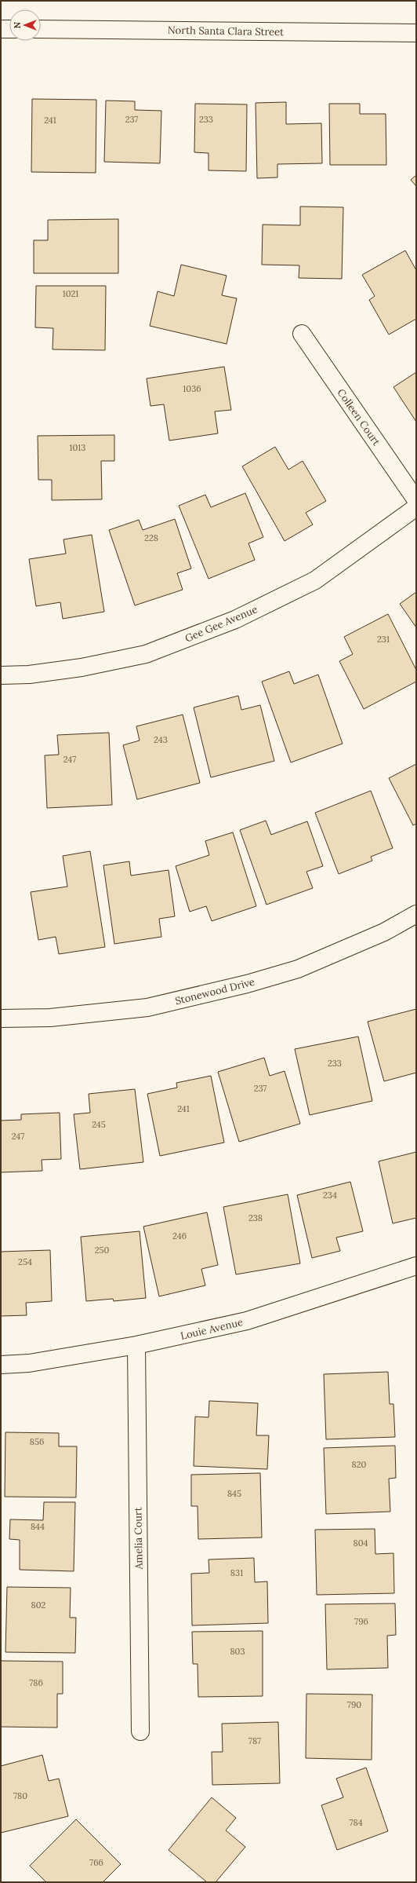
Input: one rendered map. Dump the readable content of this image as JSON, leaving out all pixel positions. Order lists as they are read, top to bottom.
{
  "streets": {
    "street": [
      "North Santa Clara Street",
      "Colleen Court",
      "Gee Gee Avenue",
      "Stonewood Drive",
      "Louie Avenue",
      "Amelia Court"
    ]
  },
  "crossings": [
    ["Louie Avenue", "Amelia Court"]
  ],
  "house_numbers": [
    "237",
    "233",
    "241",
    "1021",
    "1036",
    "1013",
    "228",
    "231",
    "243",
    "247",
    "233",
    "237",
    "241",
    "245",
    "247",
    "234",
    "238",
    "246",
    "250",
    "254",
    "856",
    "820",
    "845",
    "844",
    "804",
    "831",
    "802",
    "796",
    "803",
    "786",
    "790",
    "787",
    "780",
    "784",
    "766"
  ],
  "north": "left"
}
